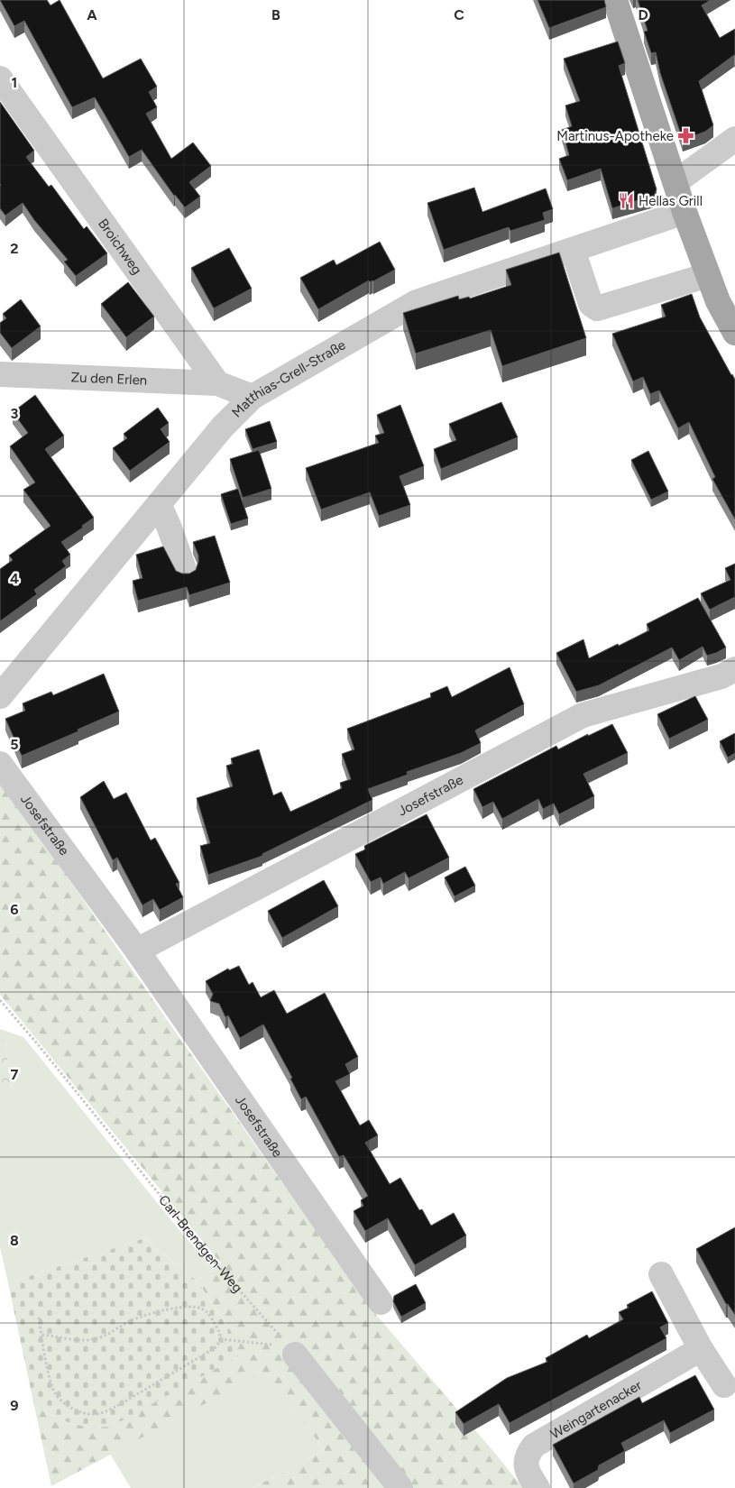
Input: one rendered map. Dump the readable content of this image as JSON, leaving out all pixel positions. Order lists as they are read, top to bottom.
{
  "streets": {
    "street": [
      "Broichweg",
      "Zu den Erlen",
      "Matthias-Grell-Straße",
      "Josefstraße",
      "Weingartenacker"
    ],
    "path": ["Carl-Brendgen-Weg"]
  },
  "crossings": [
    ["Broichweg", "Zu den Erlen"]
  ],
  "places": {
    "pharmacy": ["Martinus-Apotheke"],
    "restaurant": ["Hellas Grill"]
  },
  "grid": {
    "columns": [
      "A",
      "B",
      "C",
      "D"
    ],
    "rows": [
      "1",
      "2",
      "3",
      "4",
      "5",
      "6",
      "7",
      "8",
      "9"
    ]
  }
}
